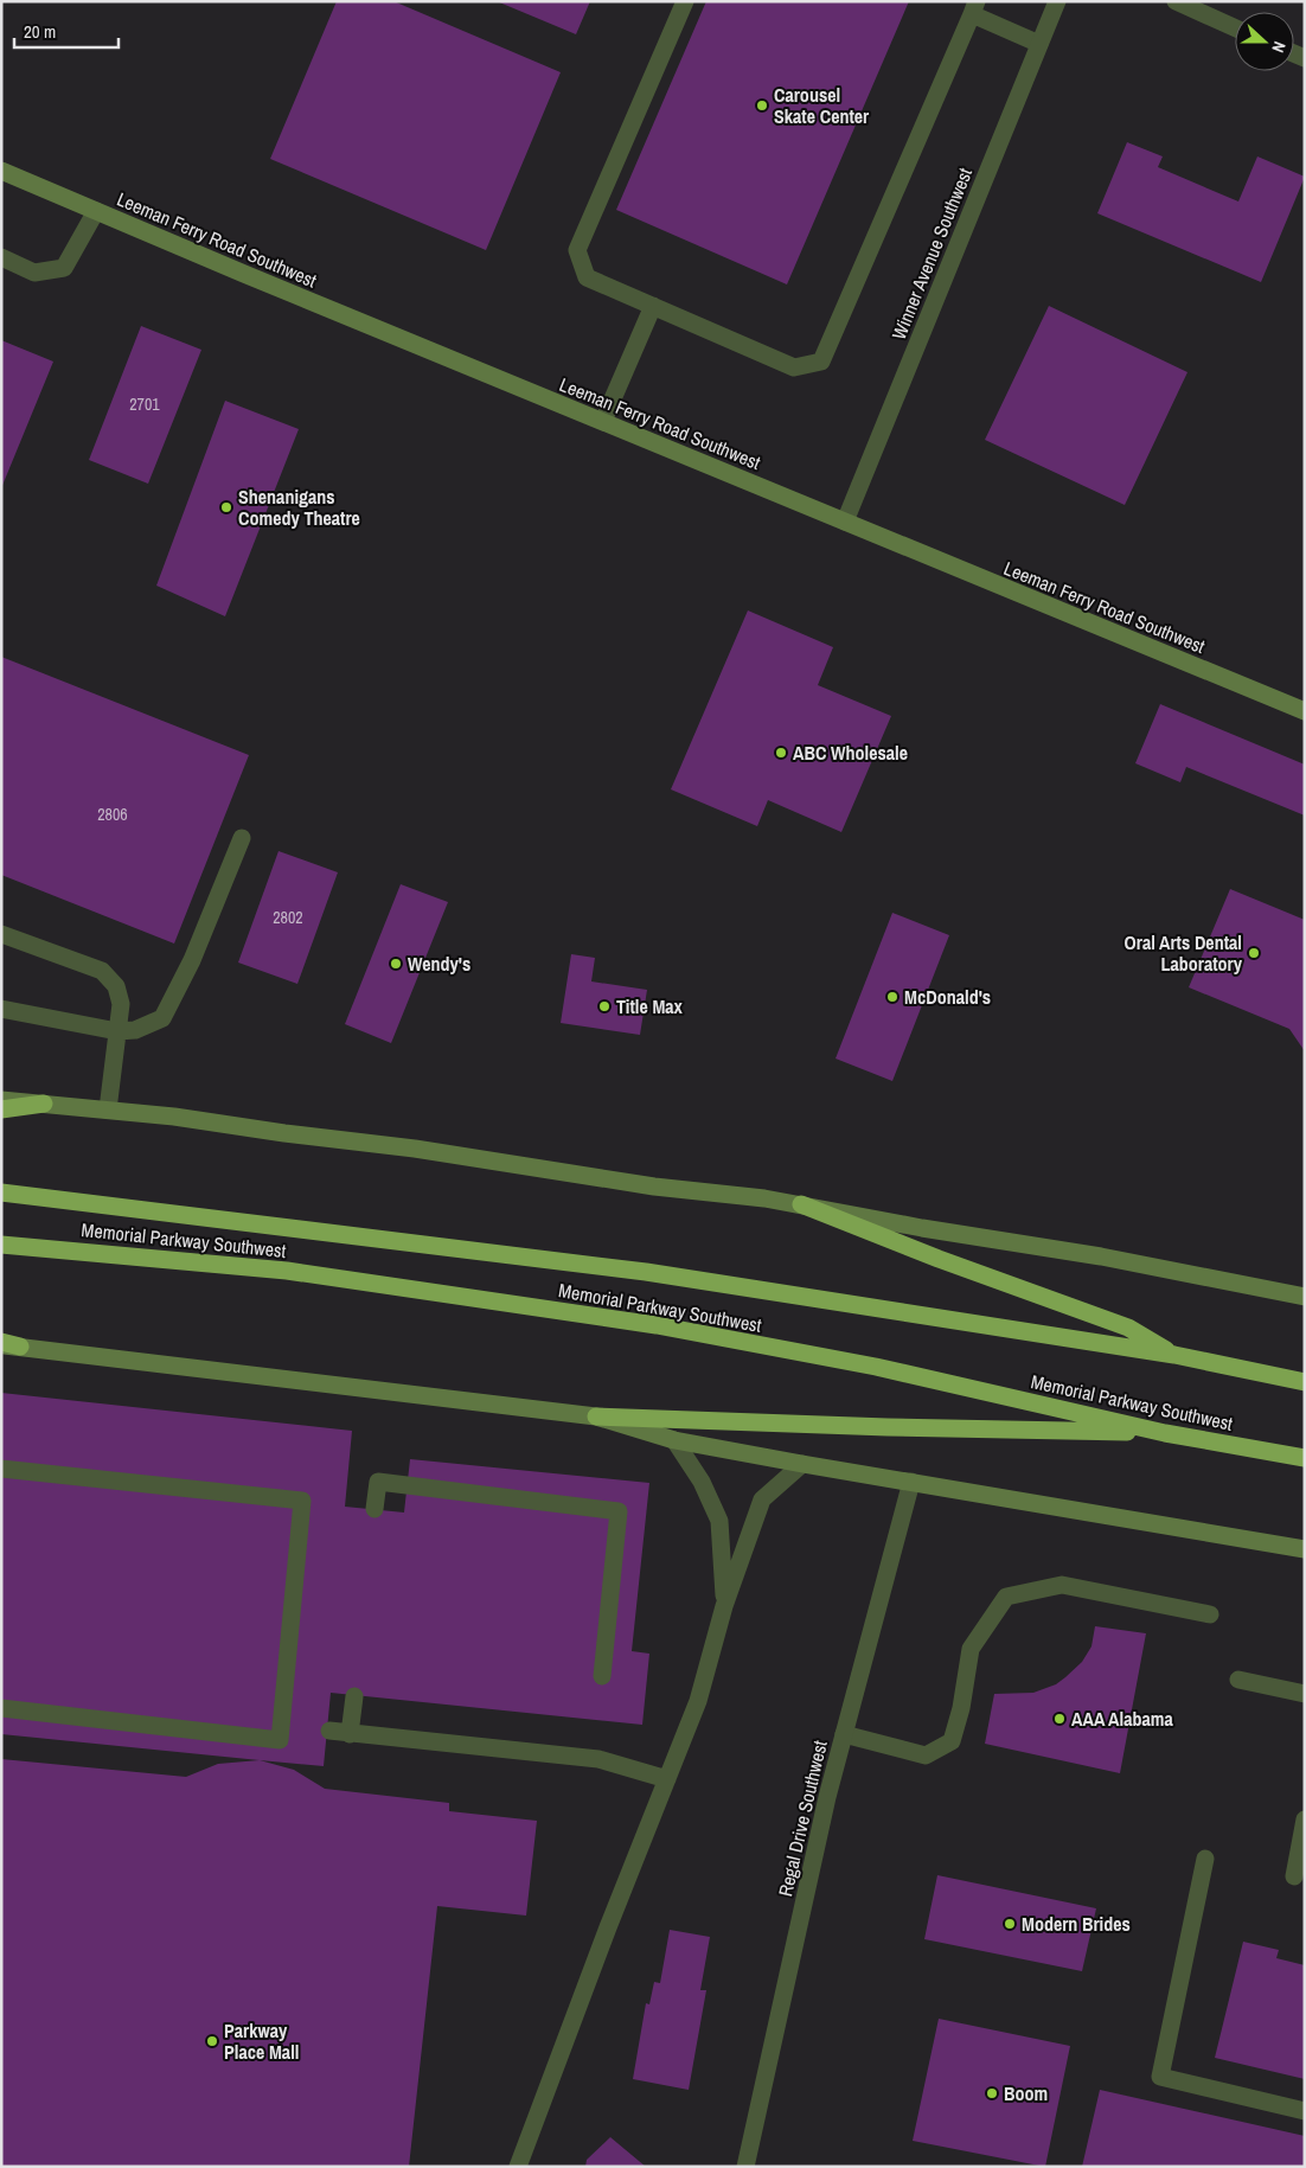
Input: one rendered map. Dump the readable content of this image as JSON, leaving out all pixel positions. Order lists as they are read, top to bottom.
{
  "streets": {
    "highway": ["Memorial Parkway Southwest"],
    "main road": ["Leeman Ferry Road Southwest"],
    "street": ["Winner Avenue Southwest", "Regal Drive Southwest"]
  },
  "crossings": [
    ["Leeman Ferry Road Southwest", "Winner Avenue Southwest"]
  ],
  "places": [
    "Carousel Skate Center",
    "Shenanigans Comedy Theatre",
    "ABC Wholesale",
    "Oral Arts Dental Laboratory",
    "Wendy's",
    "McDonald's",
    "Title Max",
    "AAA Alabama",
    "Modern Brides",
    "Parkway Place Mall",
    "Boom"
  ],
  "house_numbers": ["2701", "2806", "2802"],
  "scale_bar": "20 m",
  "north": "right"
}
